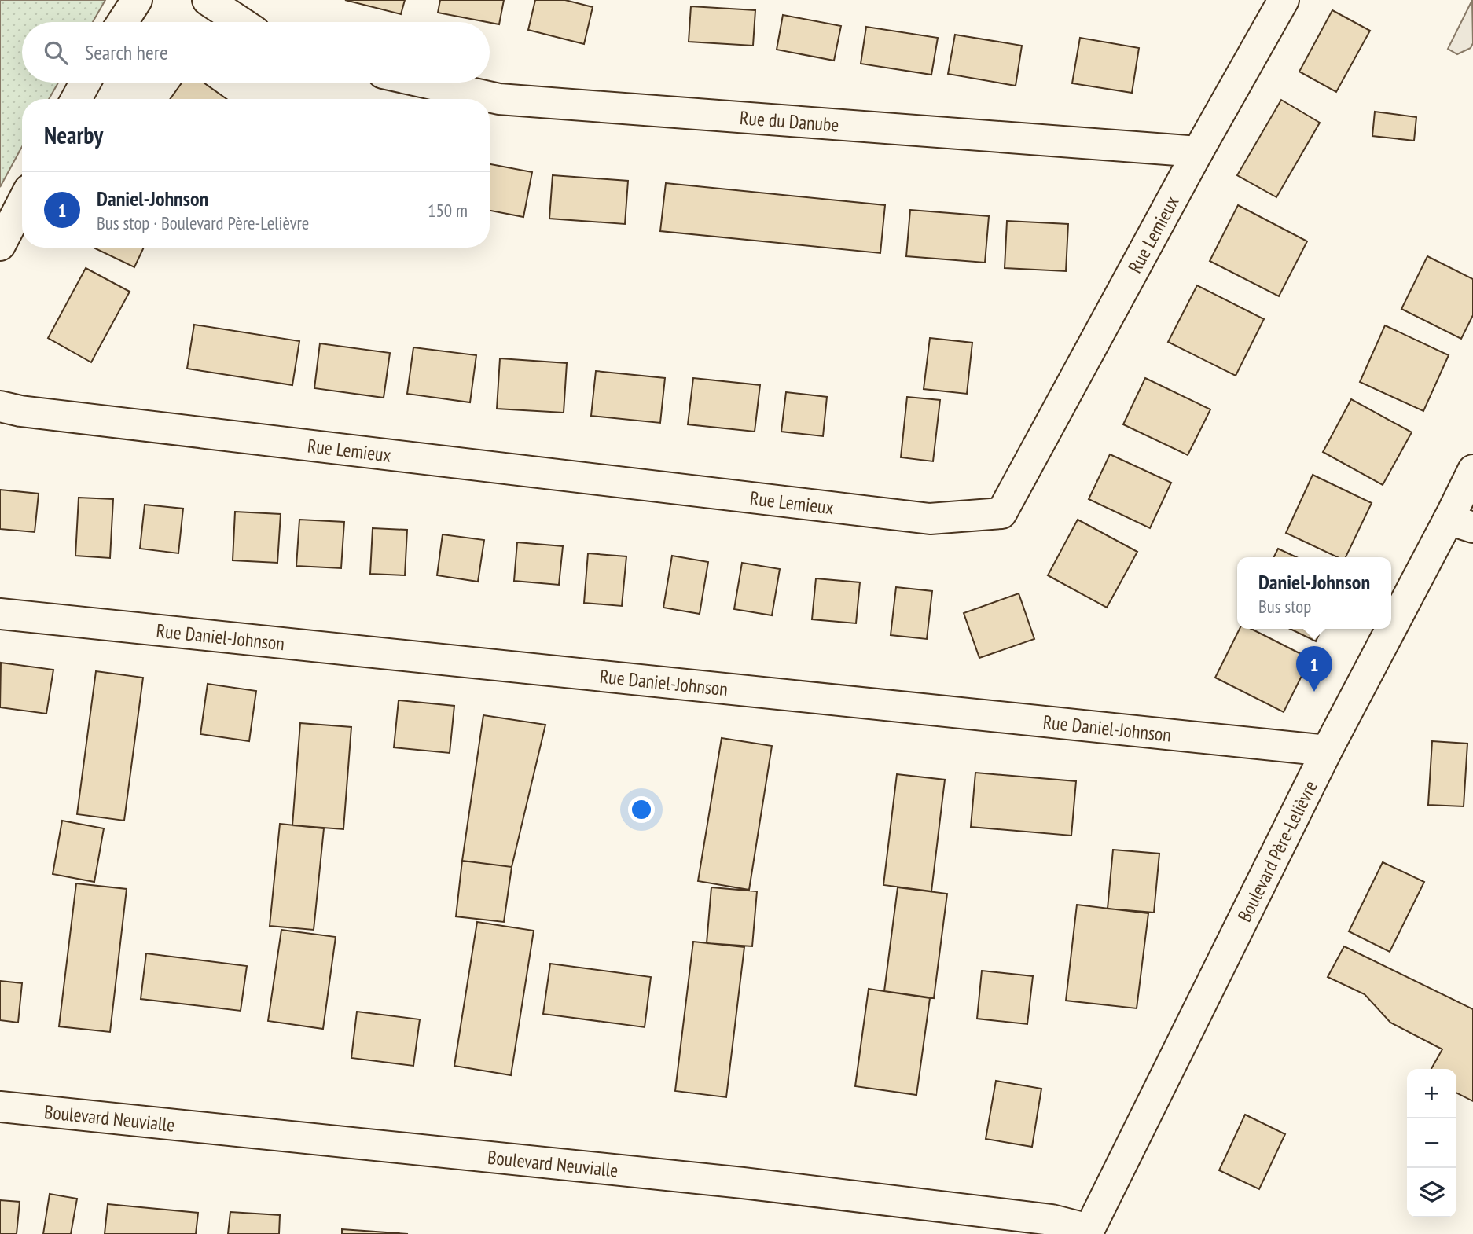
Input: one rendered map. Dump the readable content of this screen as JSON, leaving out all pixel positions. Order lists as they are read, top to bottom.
{
  "streets": {
    "street": [
      "Rue du Danube",
      "Rue Lemieux",
      "Rue Daniel-Johnson",
      "Boulevard Père-Lelièvre",
      "Boulevard Neuvialle"
    ]
  },
  "crossings": [
    ["Rue du Danube", "Rue Lemieux"],
    ["Rue Daniel-Johnson", "Boulevard Père-Lelièvre"],
    ["Boulevard Père-Lelièvre", "Boulevard Neuvialle"]
  ],
  "page": {
    "search": "Search here",
    "heading": "Nearby",
    "list": [
      {
        "mark": "1",
        "name": "Daniel-Johnson",
        "note": "Bus stop · Boulevard Père-Lelièvre",
        "value": "150 m"
      }
    ],
    "popup": ["Daniel-Johnson", "Bus stop"],
    "pins": "1",
    "map_buttons": ["+", "−"]
  }
}
